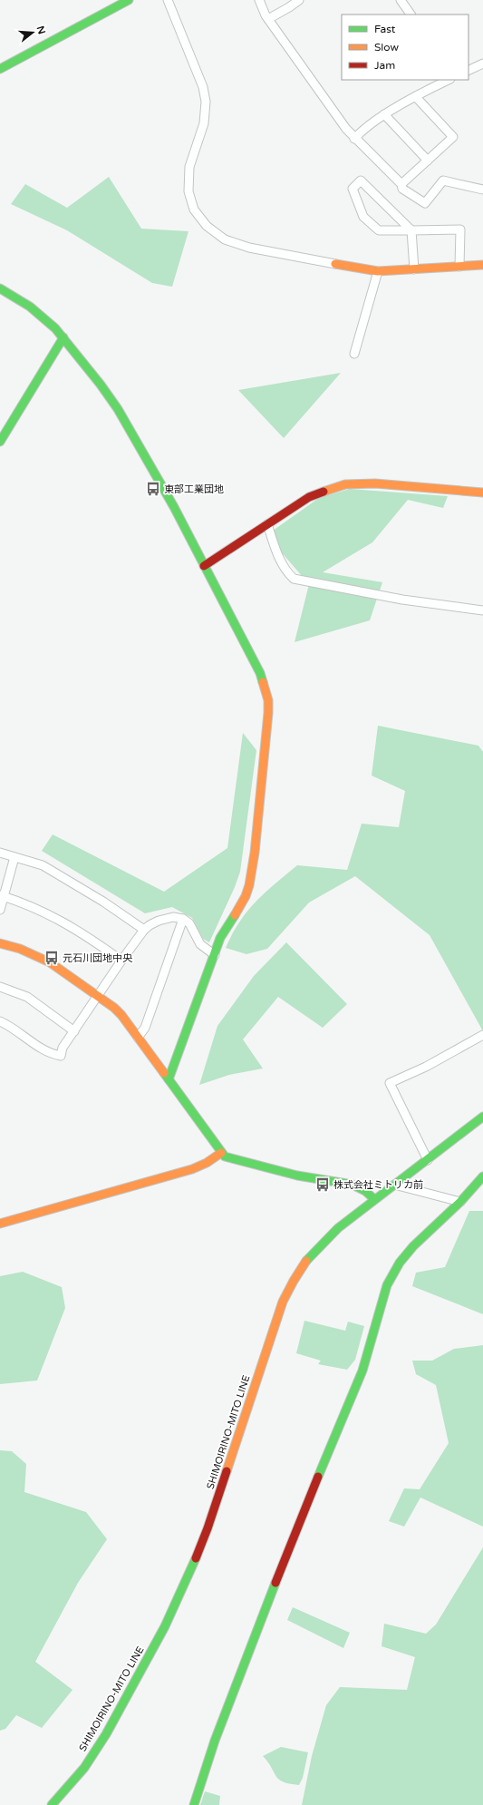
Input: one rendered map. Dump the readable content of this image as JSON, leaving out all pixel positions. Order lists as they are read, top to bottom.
{
  "streets": {
    "street": ["SHIMOIRINO-MITO LINE"]
  },
  "places": {
    "bus stop": ["東部工業団地", "元石川団地中央", "株式会社ミトリカ前"]
  },
  "legend": ["Fast", "Slow", "Jam"],
  "north": "right"
}
